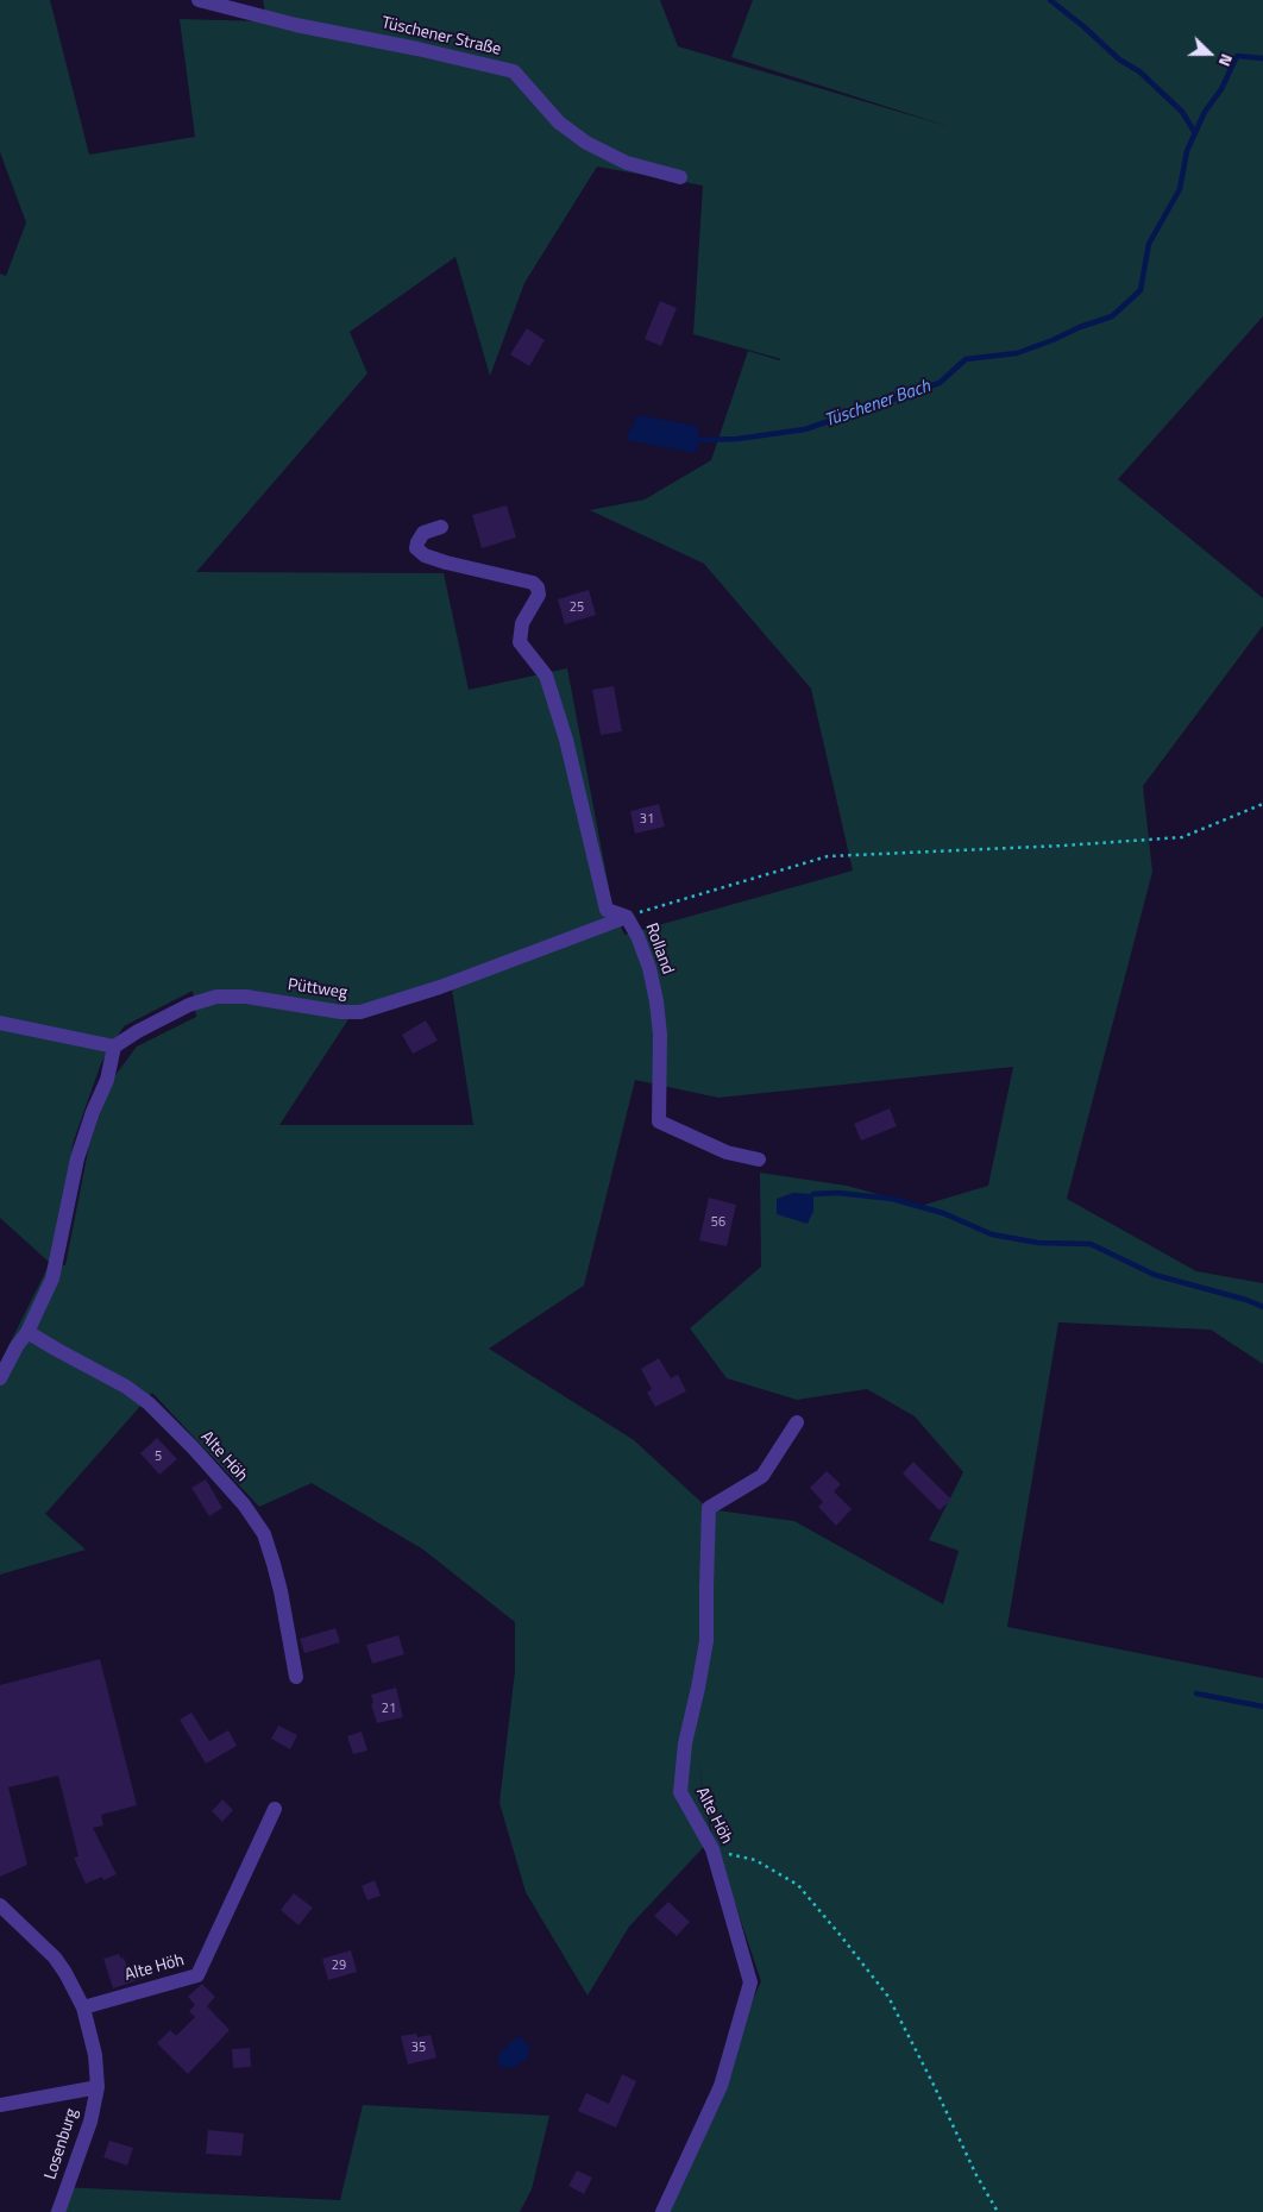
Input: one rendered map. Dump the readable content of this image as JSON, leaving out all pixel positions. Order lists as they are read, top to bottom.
{
  "streets": {
    "lane": [
      "Tüschener Straße",
      "Rolland",
      "Püttweg",
      "Alte Höh",
      "Losenburg"
    ]
  },
  "crossings": [
    ["Rolland", "Püttweg"]
  ],
  "water": ["Tüschener Bach"],
  "house_numbers": [
    "25",
    "31",
    "56",
    "5",
    "21",
    "29",
    "35"
  ],
  "north": "right"
}
